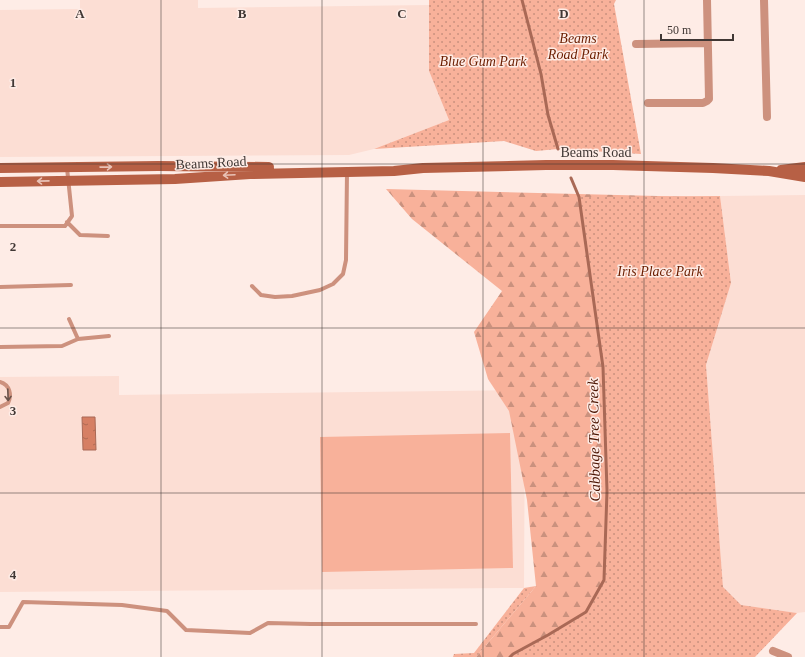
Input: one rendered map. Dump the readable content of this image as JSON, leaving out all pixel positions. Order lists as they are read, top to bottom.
{
  "streets": {
    "main road": ["Beams Road"]
  },
  "water": ["Cabbage Tree Creek"],
  "parks": ["Beams Road Park", "Blue Gum Park", "Iris Place Park"],
  "scale_bar": "50 m",
  "grid": {
    "columns": [
      "A",
      "B",
      "C",
      "D"
    ],
    "rows": [
      "1",
      "2",
      "3",
      "4"
    ]
  }
}
